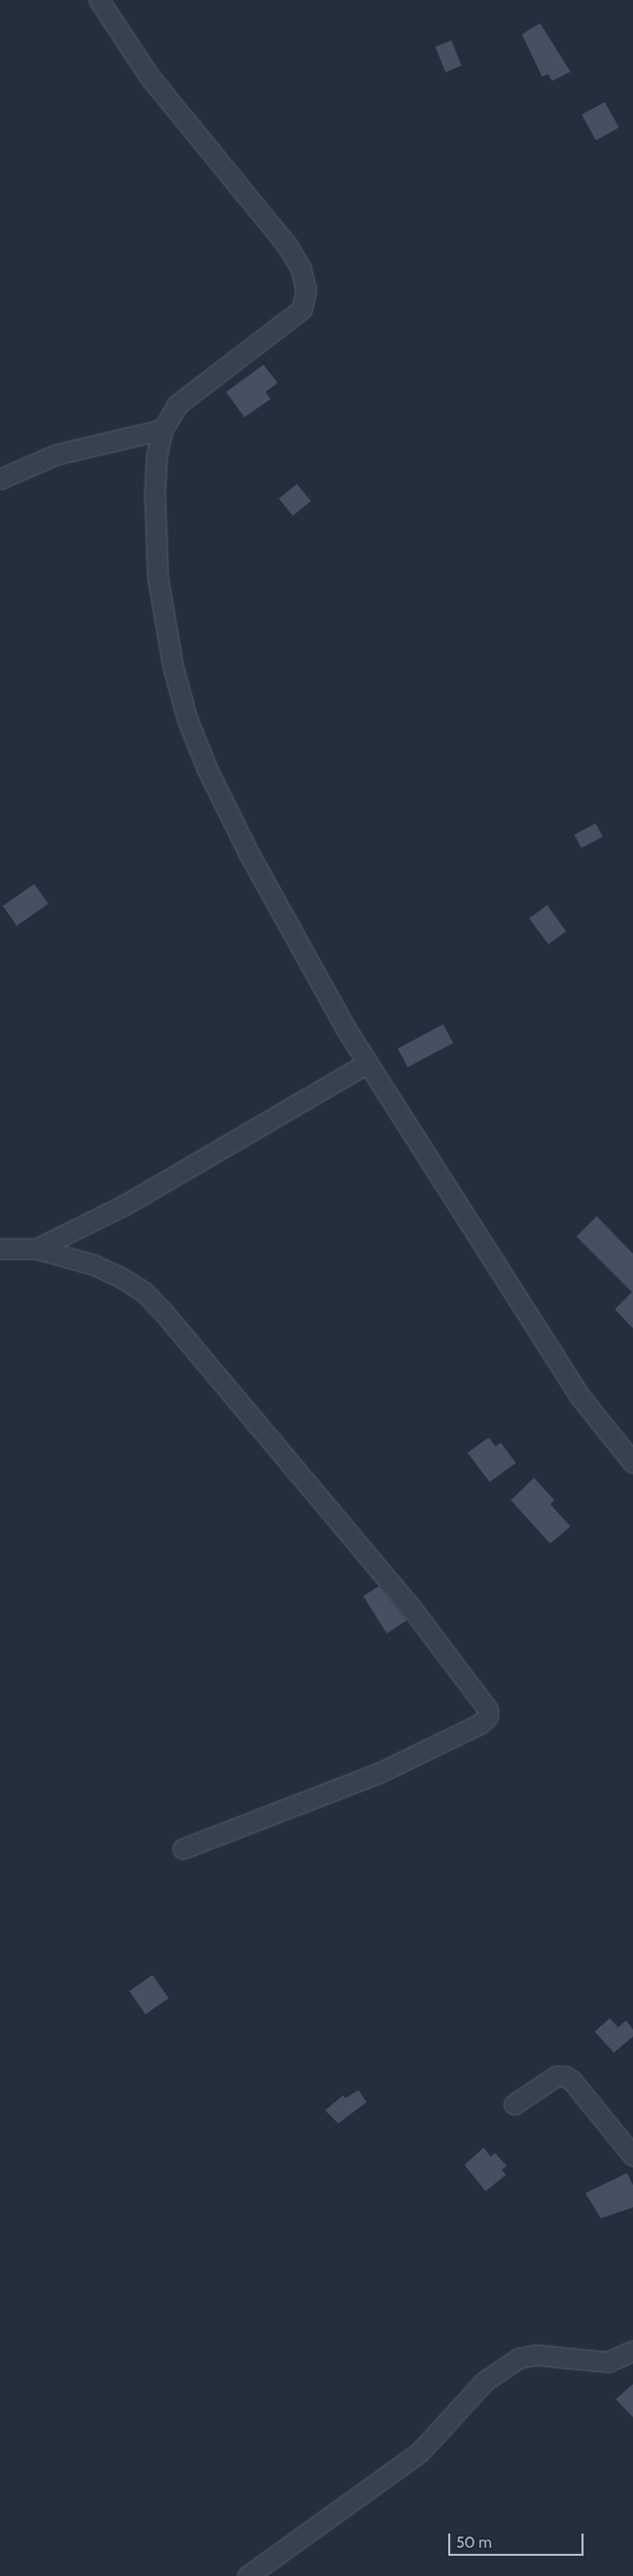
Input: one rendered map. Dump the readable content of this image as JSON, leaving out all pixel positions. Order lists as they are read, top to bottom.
{
  "scale_bar": "50 m"
}
